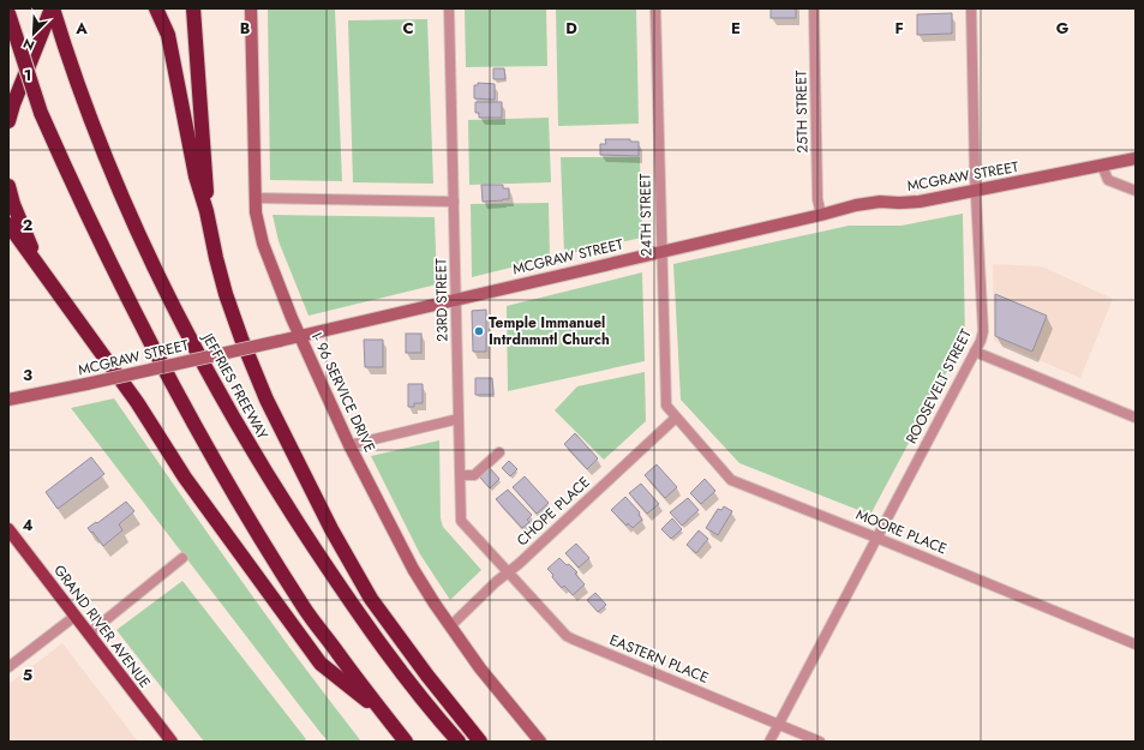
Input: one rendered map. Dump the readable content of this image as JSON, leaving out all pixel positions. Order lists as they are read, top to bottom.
{
  "streets": {
    "highway": ["JEFFRIES FREEWAY"],
    "main road": ["GRAND RIVER AVENUE"],
    "street": [
      "25TH STREET",
      "MCGRAW STREET",
      "24TH STREET",
      "23RD STREET",
      "ROOSEVELT STREET",
      "I- 96 SERVICE DRIVE",
      "CHOPE PLACE",
      "MOORE PLACE",
      "EASTERN PLACE"
    ]
  },
  "crossings": [
    ["25TH STREET", "MCGRAW STREET"],
    ["MCGRAW STREET", "24TH STREET"],
    ["MCGRAW STREET", "23RD STREET"],
    ["MCGRAW STREET", "ROOSEVELT STREET"],
    ["MCGRAW STREET", "I- 96 SERVICE DRIVE"],
    ["24TH STREET", "CHOPE PLACE"],
    ["24TH STREET", "MOORE PLACE"],
    ["23RD STREET", "CHOPE PLACE"],
    ["23RD STREET", "EASTERN PLACE"],
    ["ROOSEVELT STREET", "MOORE PLACE"],
    ["ROOSEVELT STREET", "EASTERN PLACE"],
    ["I- 96 SERVICE DRIVE", "CHOPE PLACE"],
    ["CHOPE PLACE", "MOORE PLACE"],
    ["CHOPE PLACE", "EASTERN PLACE"]
  ],
  "places": ["Temple Immanuel Intrdnmntl Church"],
  "north": "bottom left",
  "grid": {
    "columns": [
      "A",
      "B",
      "C",
      "D",
      "E",
      "F",
      "G"
    ],
    "rows": [
      "1",
      "2",
      "3",
      "4",
      "5"
    ]
  }
}
